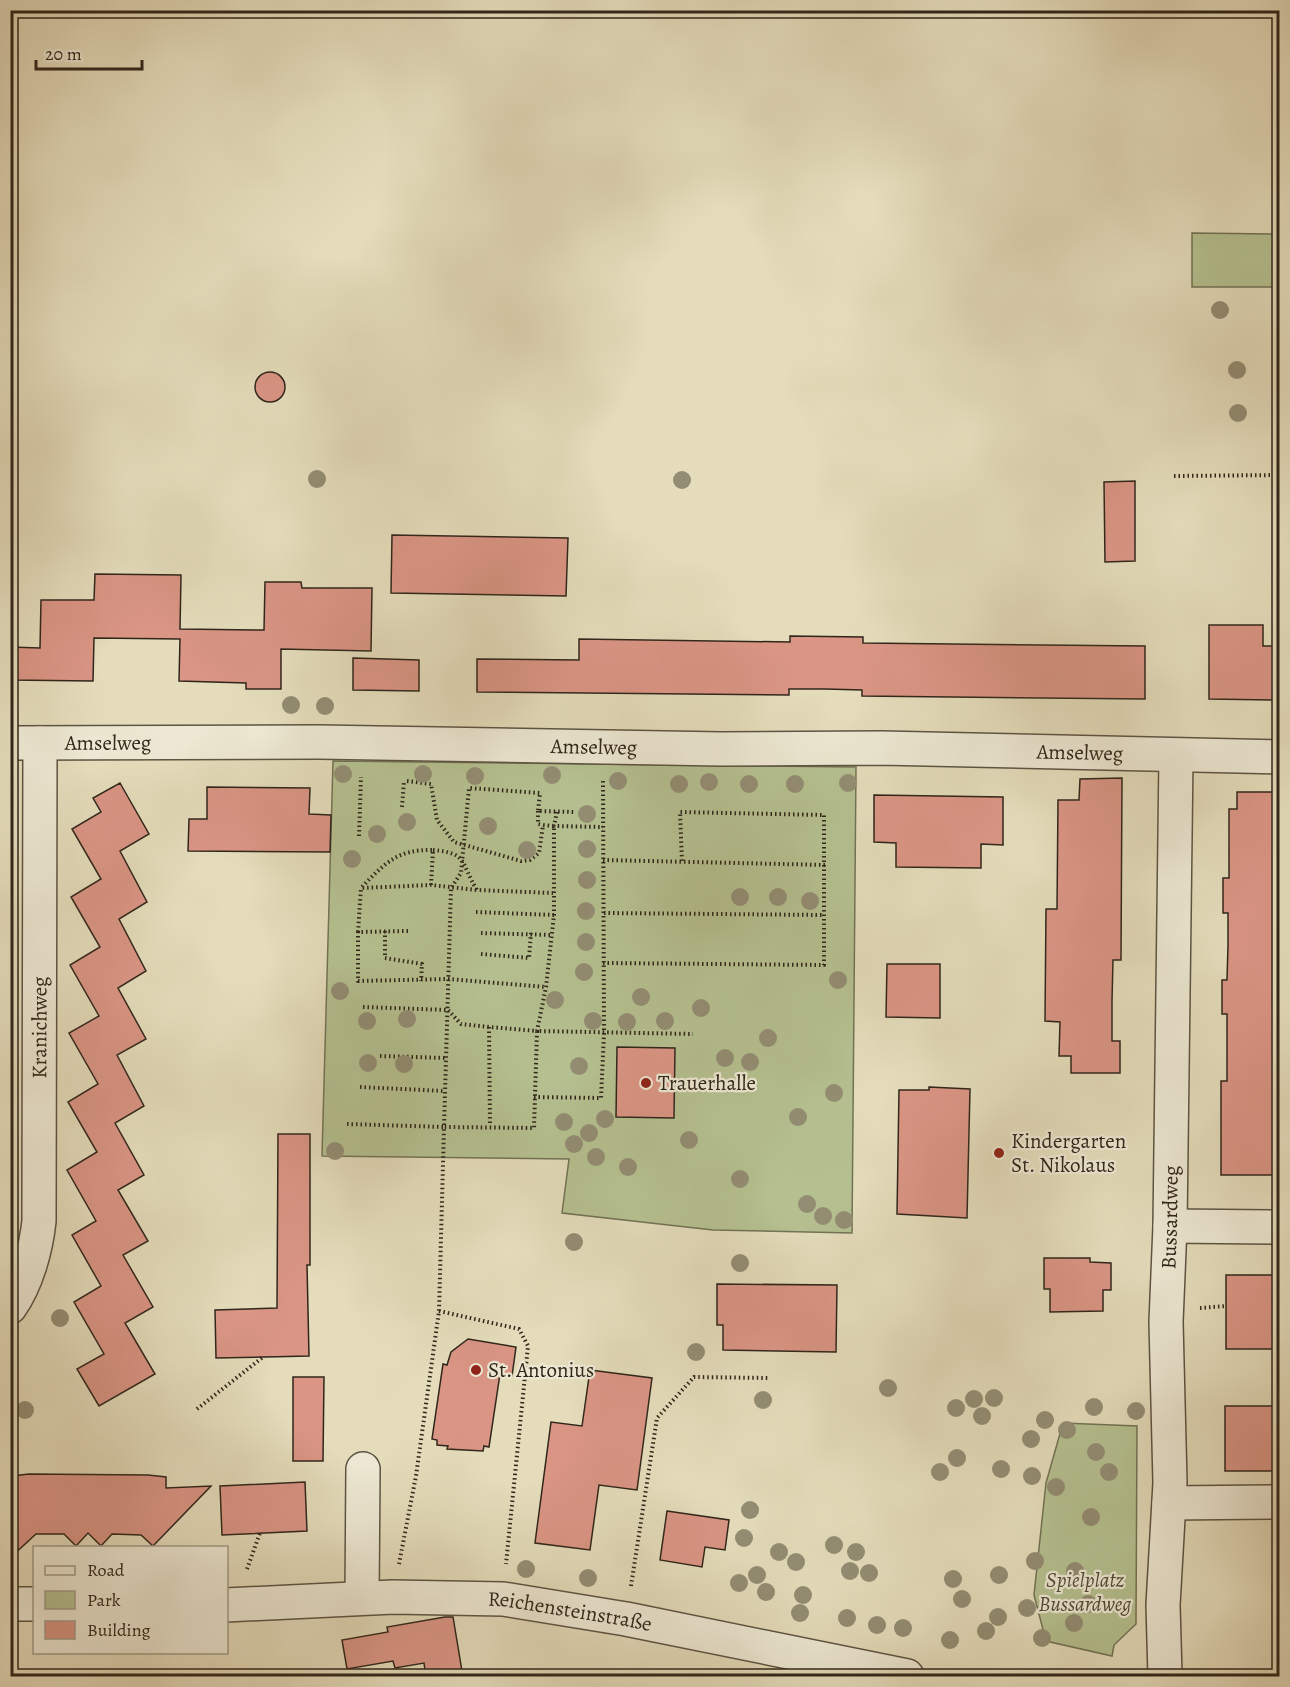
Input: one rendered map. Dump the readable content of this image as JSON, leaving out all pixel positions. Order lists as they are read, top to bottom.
{
  "streets": {
    "street": [
      "Amselweg",
      "Kranichweg",
      "Bussardweg",
      "Reichensteinstraße"
    ]
  },
  "crossings": [
    ["Amselweg", "Kranichweg"],
    ["Amselweg", "Bussardweg"]
  ],
  "parks": ["Spielplatz Bussardweg"],
  "places": ["Trauerhalle", "Kindergarten St. Nikolaus", "St. Antonius"],
  "legend": ["Road", "Park", "Building"],
  "scale_bar": "20 m"
}
